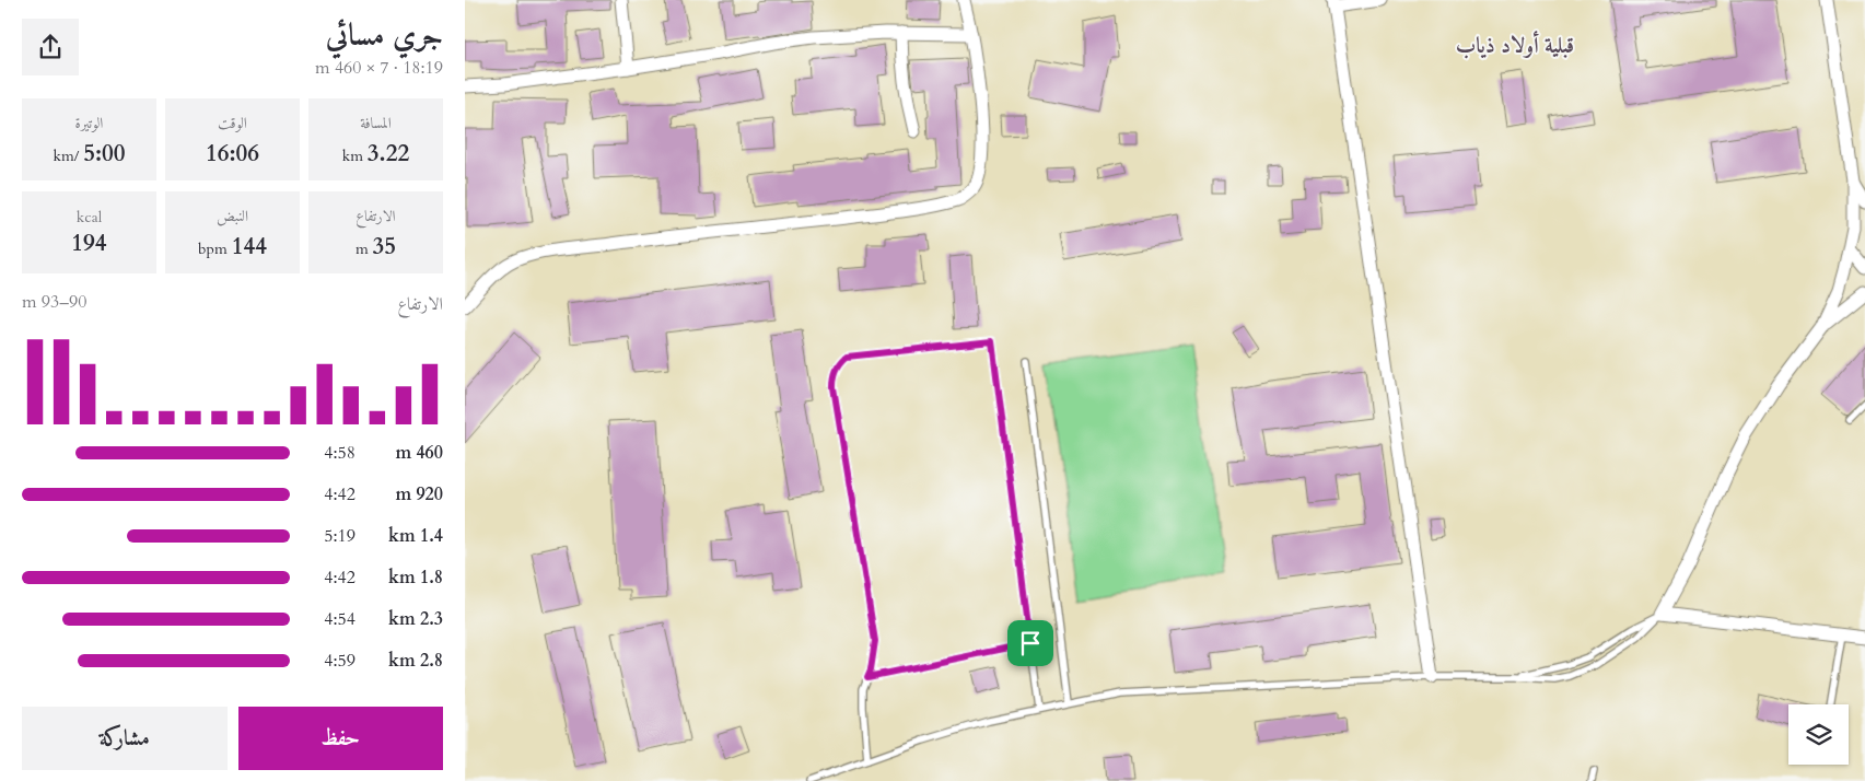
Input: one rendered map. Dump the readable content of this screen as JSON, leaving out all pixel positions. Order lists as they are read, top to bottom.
{
  "districts": ["قبلية أولاد ذياب"],
  "page": {
    "heading": ["جري مسائي", "18:19 · 7 × 460 m"],
    "stats": [
      ["المسافة", "3.22 km"],
      ["الوقت", "16:06"],
      ["الوتيرة", "5:00 /km"],
      ["الارتفاع", "35 m"],
      ["النبض", "144 bpm"],
      ["kcal", "194"]
    ],
    "chart": ["الارتفاع", "90–93 m"],
    "list": [
      {
        "name": "460 m",
        "note": "4:58"
      },
      {
        "name": "920 m",
        "note": "4:42"
      },
      {
        "name": "1.4 km",
        "note": "5:19"
      },
      {
        "name": "1.8 km",
        "note": "4:42"
      },
      {
        "name": "2.3 km",
        "note": "4:54"
      },
      {
        "name": "2.8 km",
        "note": "4:59"
      }
    ],
    "buttons": ["حفظ", "مشاركة"]
  }
}
